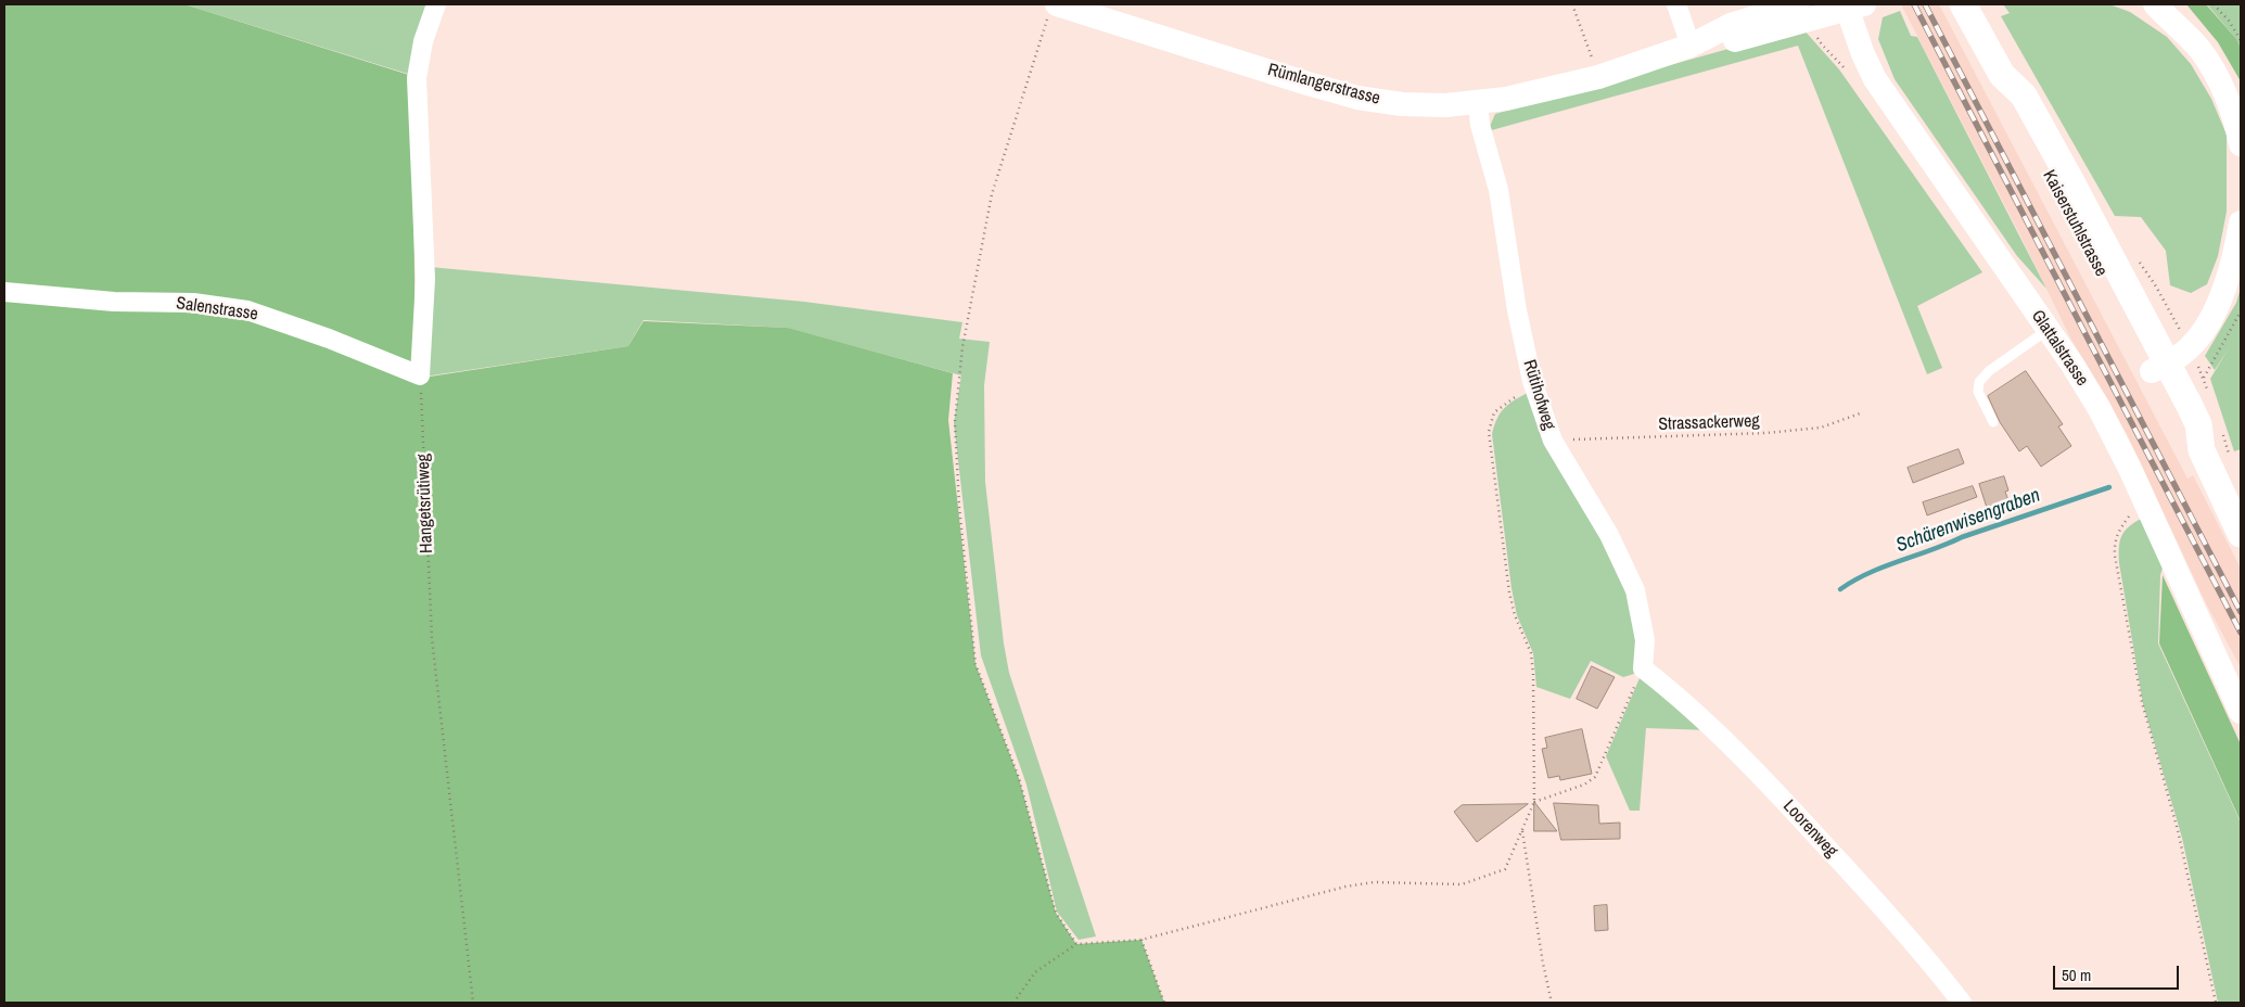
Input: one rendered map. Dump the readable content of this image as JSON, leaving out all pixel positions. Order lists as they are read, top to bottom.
{
  "streets": {
    "main road": ["Kaiserstuhlstrasse"],
    "street": [
      "Rümlangerstrasse",
      "Salenstrasse",
      "Glattalstrasse",
      "Rütihofweg",
      "Loorenweg"
    ],
    "path": ["Strassackerweg", "Hangetsrütiweg"]
  },
  "crossings": [
    ["Rümlangerstrasse", "Glattalstrasse"],
    ["Rümlangerstrasse", "Rütihofweg"],
    ["Salenstrasse", "Hangetsrütiweg"],
    ["Rütihofweg", "Strassackerweg"],
    ["Rütihofweg", "Loorenweg"]
  ],
  "water": ["Schärenwisengraben"],
  "scale_bar": "50 m"
}
